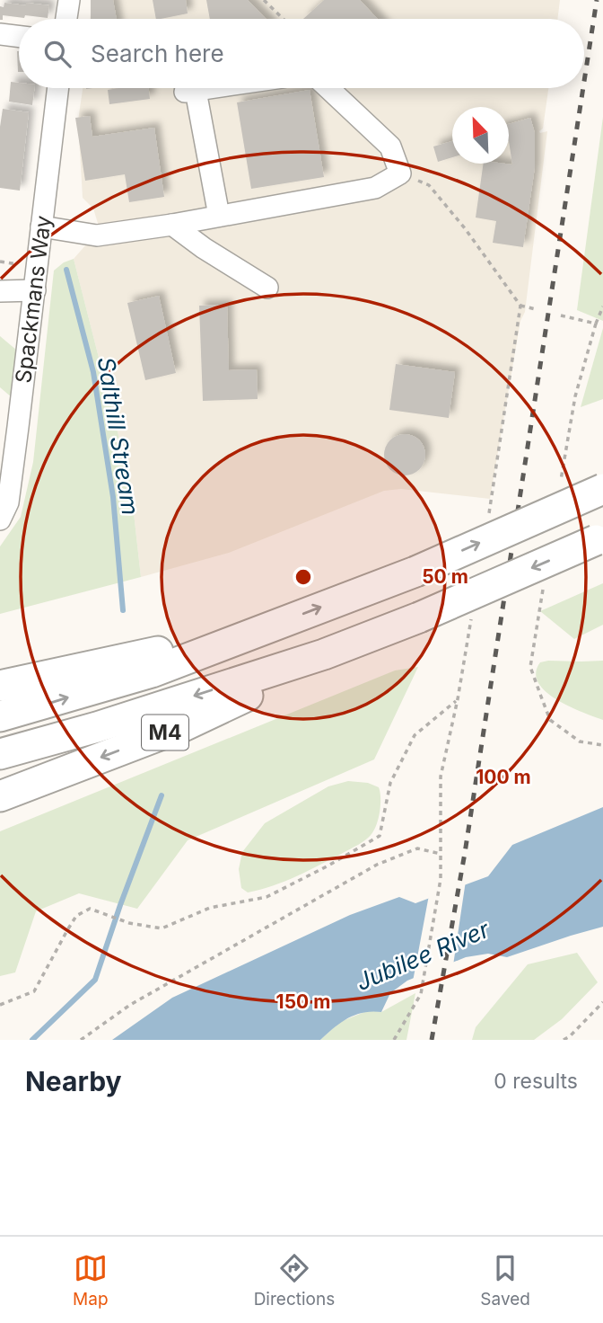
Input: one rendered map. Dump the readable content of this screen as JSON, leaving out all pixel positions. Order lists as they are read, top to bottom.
{
  "streets": {
    "highway": ["M4"],
    "street": ["Spackmans Way"]
  },
  "water": ["Salthill Stream", "Jubilee River"],
  "north": "top left",
  "page": {
    "search": "Search here",
    "heading": ["Nearby", "0 results"],
    "nav": ["Map", "Directions", "Saved"]
  },
  "rings": ["50 m", "100 m", "150 m"]
}
